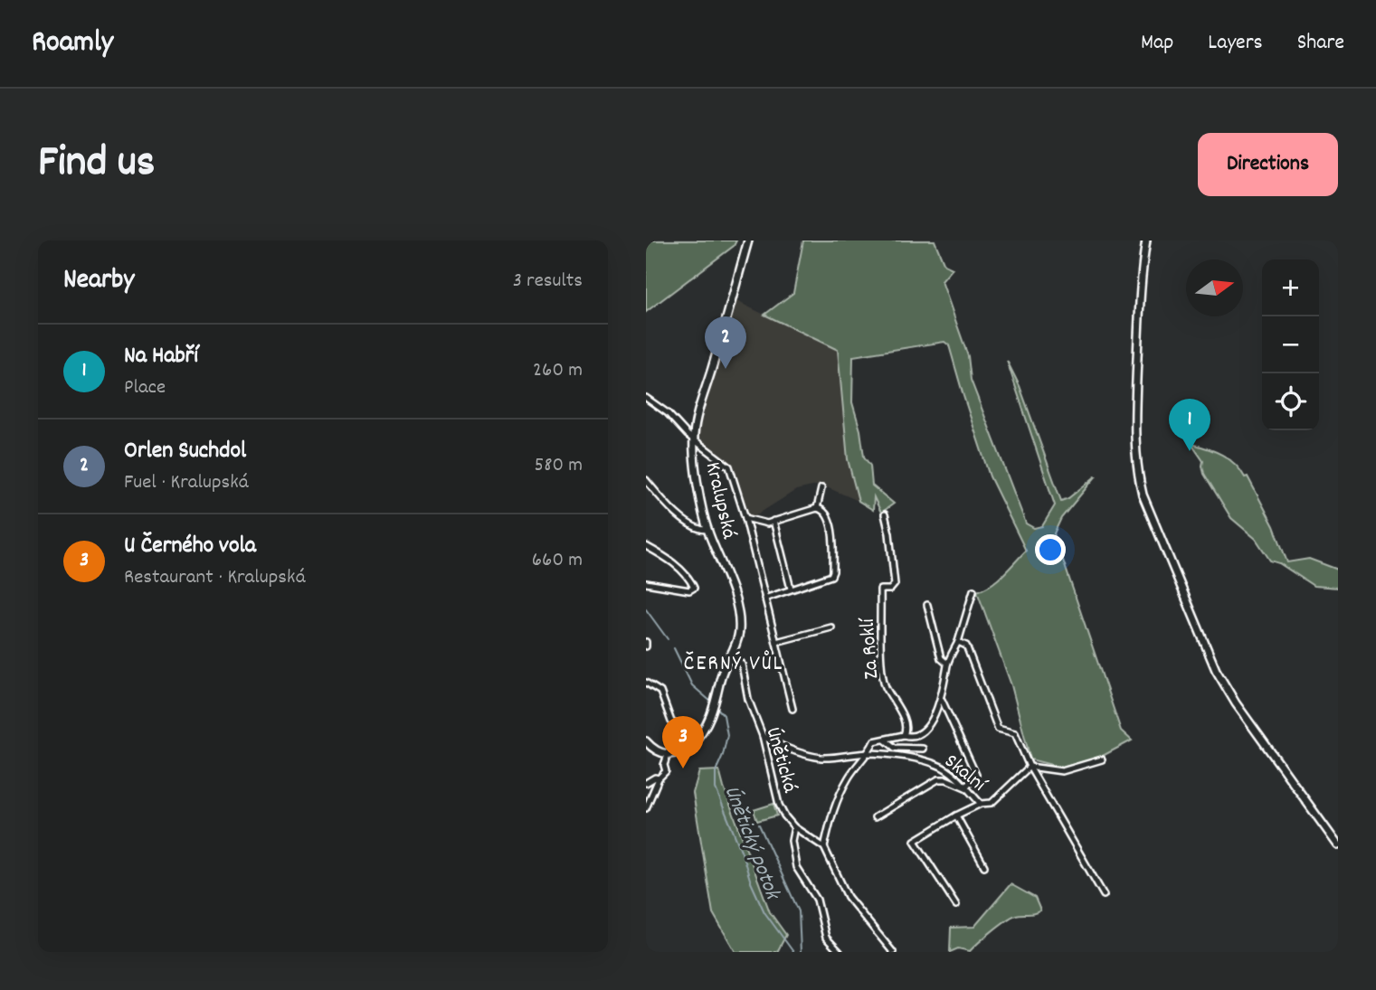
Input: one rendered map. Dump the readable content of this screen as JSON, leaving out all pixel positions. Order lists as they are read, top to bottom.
{
  "streets": {
    "street": [
      "Kralupská",
      "Za Roklí",
      "Únětická",
      "Skalní"
    ]
  },
  "crossings": [
    ["Kralupská", "Únětická"],
    ["Únětická", "Skalní"]
  ],
  "districts": ["ČERNÝ VŮL"],
  "water": ["Únětický potok"],
  "north": "right",
  "page": {
    "header": "Roamly",
    "nav": ["Map", "Layers", "Share"],
    "title": "Find us",
    "buttons": "Directions",
    "heading": ["Nearby", "3 results"],
    "map_buttons": ["+", "−"],
    "pins": ["2", "1", "3"],
    "list": [
      {
        "mark": "1",
        "name": "Na Habří",
        "note": "Place",
        "value": "260 m"
      },
      {
        "mark": "2",
        "name": "Orlen Suchdol",
        "note": "Fuel · Kralupská",
        "value": "580 m"
      },
      {
        "mark": "3",
        "name": "U Černého vola",
        "note": "Restaurant · Kralupská",
        "value": "660 m"
      }
    ]
  }
}
